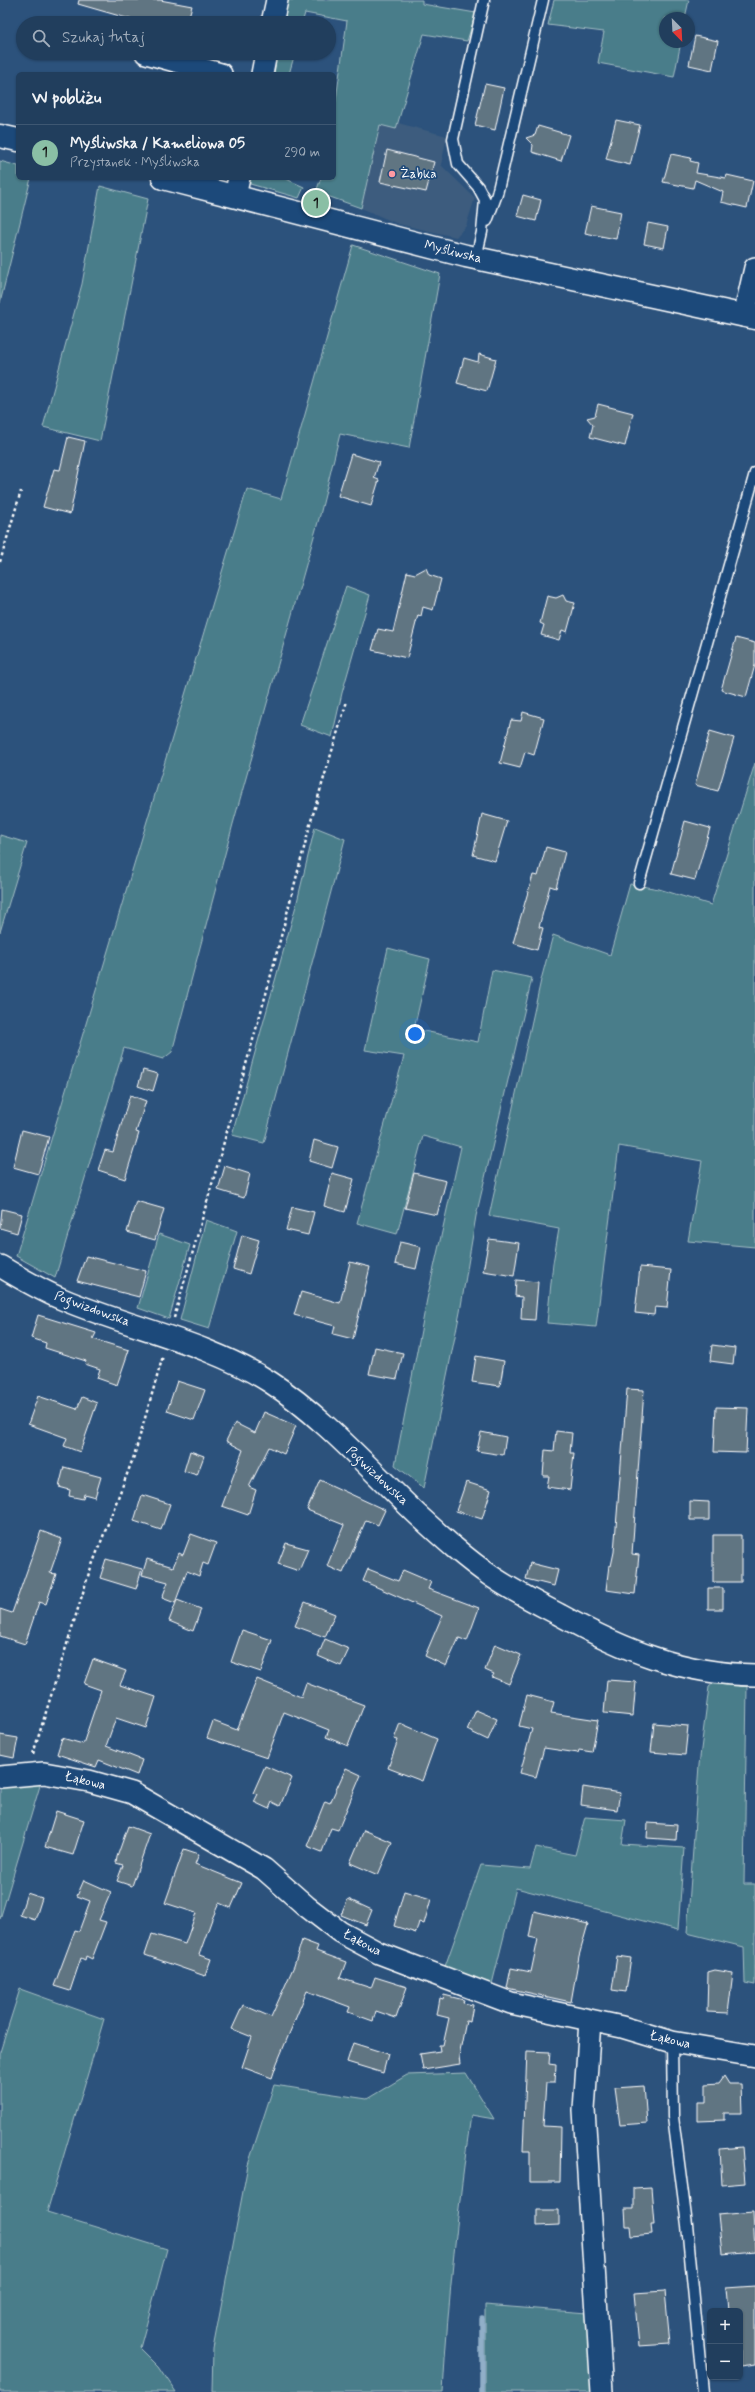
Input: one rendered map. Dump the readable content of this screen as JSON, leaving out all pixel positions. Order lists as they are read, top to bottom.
{
  "streets": {
    "street": ["Myśliwska", "Pogwizdowska", "Łąkowa"]
  },
  "places": ["Żabka"],
  "north": "bottom right",
  "page": {
    "search": "Szukaj tutaj",
    "heading": "W pobliżu",
    "list": [
      {
        "mark": "1",
        "name": "Myśliwska / Kameliowa 05",
        "note": "Przystanek · Myśliwska",
        "value": "290 m"
      }
    ],
    "pins": "1",
    "map_buttons": ["+", "−"]
  }
}
